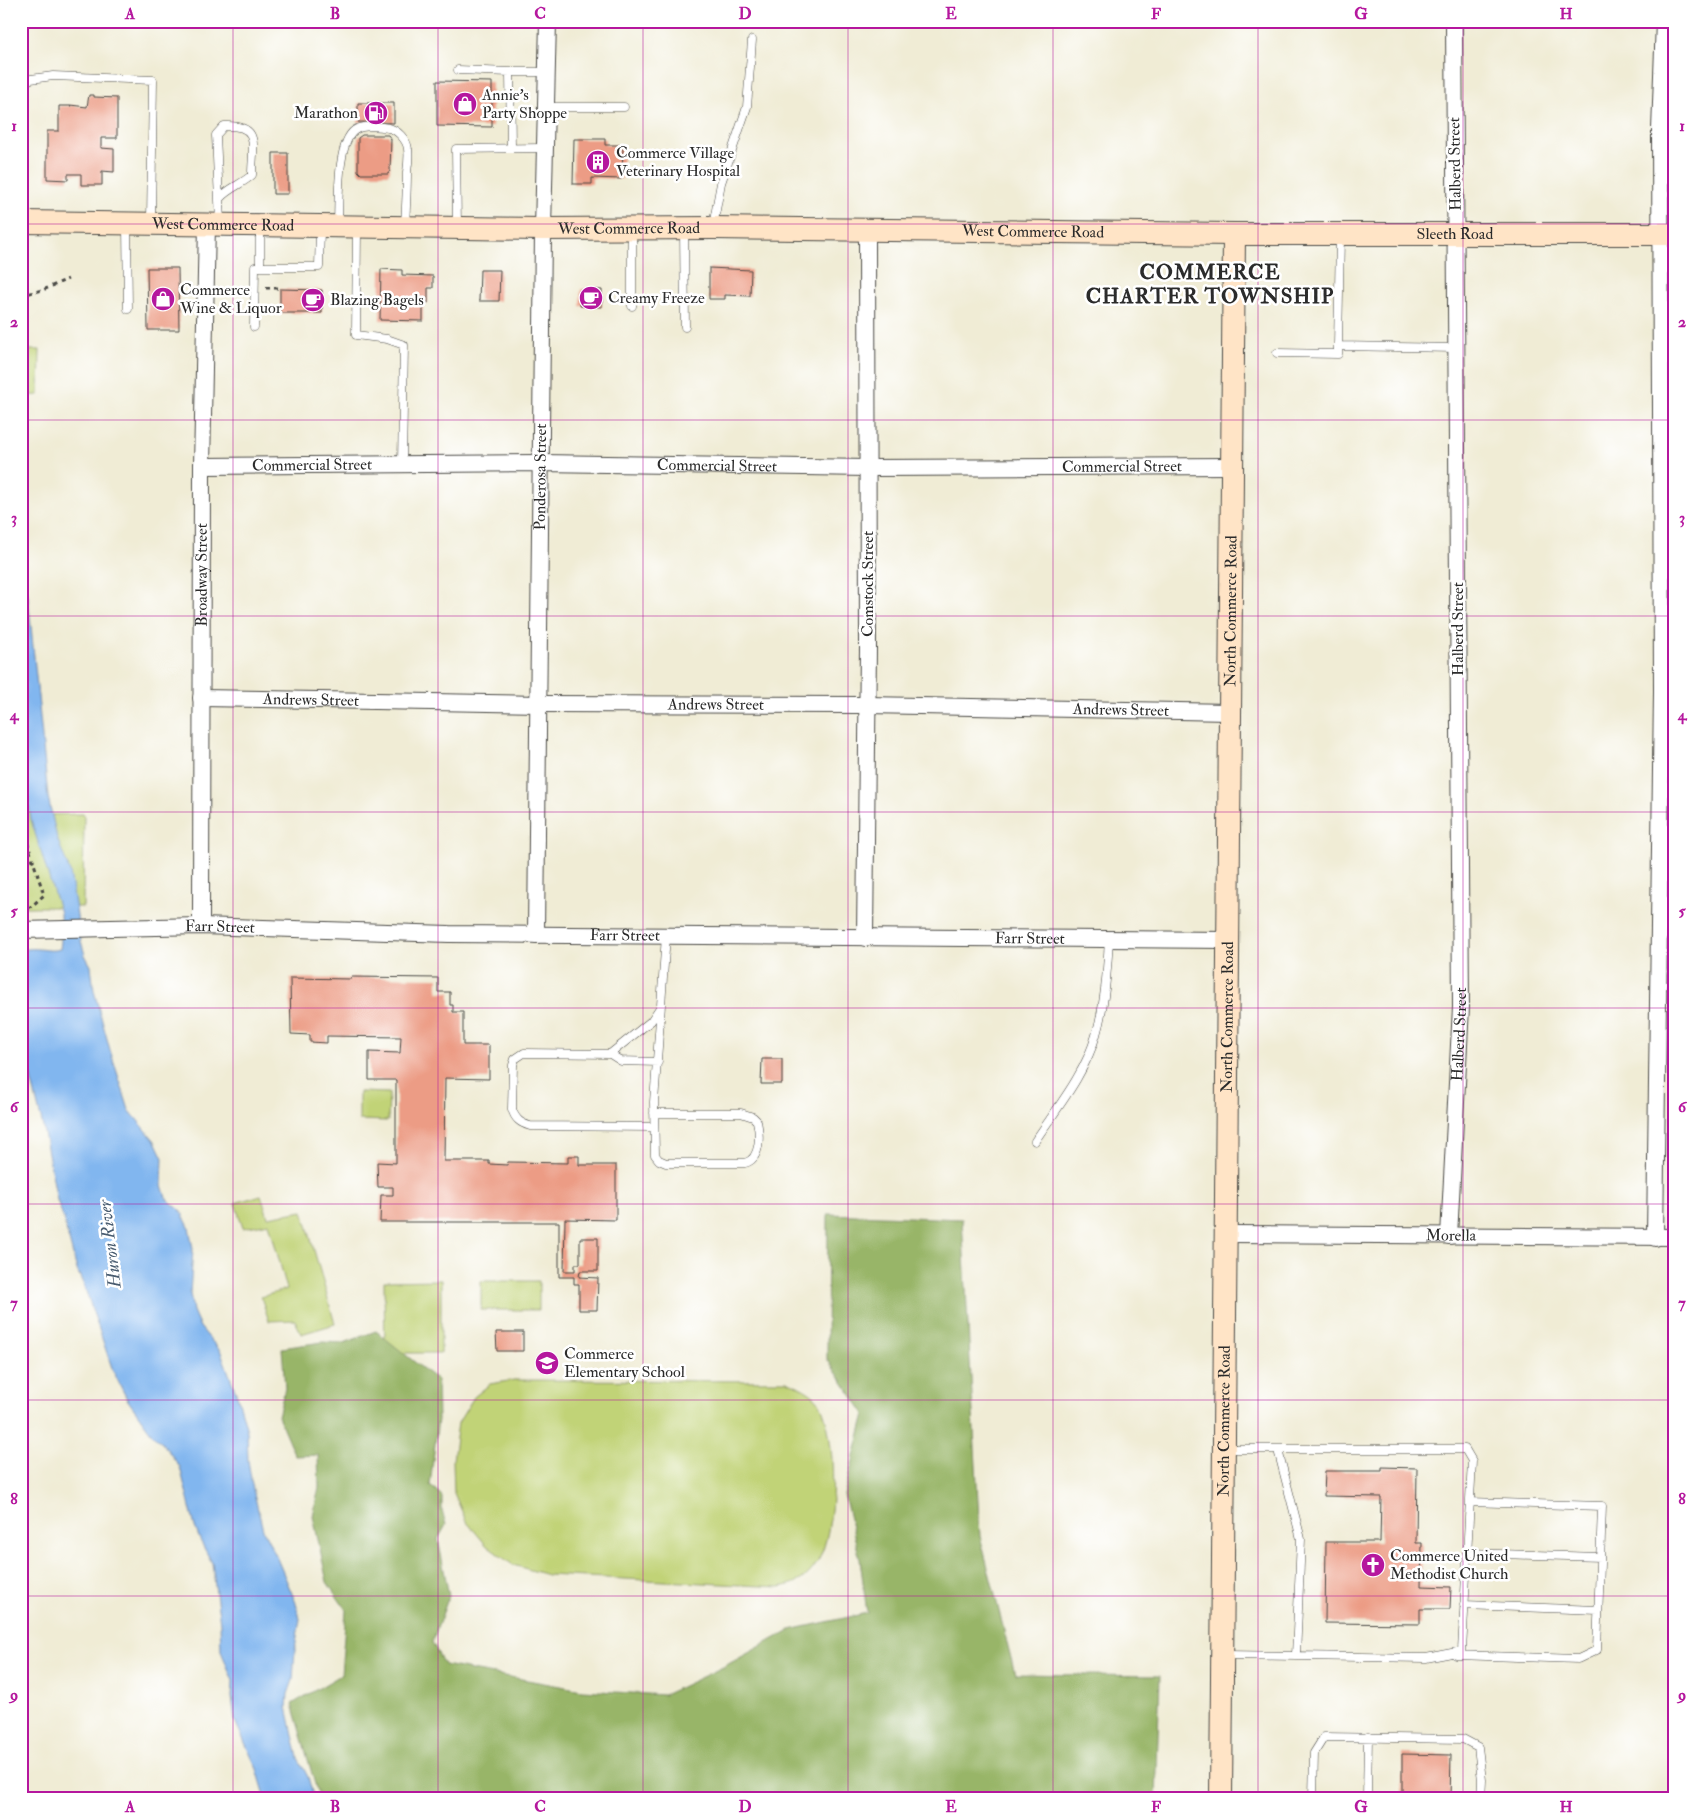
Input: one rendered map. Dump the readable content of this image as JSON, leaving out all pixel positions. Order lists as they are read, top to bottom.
{
  "streets": {
    "main road": ["West Commerce Road", "Sleeth Road", "North Commerce Road"],
    "street": [
      "Halberd Street",
      "Commercial Street",
      "Ponderosa Street",
      "Broadway Street",
      "Comstock Street",
      "Andrews Street",
      "Farr Street",
      "Morella"
    ]
  },
  "crossings": [
    ["Halberd Street", "Sleeth Road"],
    ["Halberd Street", "Morella"],
    ["West Commerce Road", "Sleeth Road"],
    ["West Commerce Road", "Ponderosa Street"],
    ["West Commerce Road", "Broadway Street"],
    ["West Commerce Road", "Comstock Street"],
    ["West Commerce Road", "North Commerce Road"],
    ["Sleeth Road", "North Commerce Road"],
    ["Commercial Street", "Ponderosa Street"],
    ["Commercial Street", "Broadway Street"],
    ["Commercial Street", "Comstock Street"],
    ["Commercial Street", "North Commerce Road"],
    ["Ponderosa Street", "Andrews Street"],
    ["Ponderosa Street", "Farr Street"],
    ["Broadway Street", "Andrews Street"],
    ["Broadway Street", "Farr Street"],
    ["Comstock Street", "Andrews Street"],
    ["Comstock Street", "Farr Street"],
    ["North Commerce Road", "Andrews Street"],
    ["North Commerce Road", "Farr Street"],
    ["North Commerce Road", "Morella"]
  ],
  "districts": ["COMMERCE CHARTER TOWNSHIP"],
  "water": ["Huron River"],
  "places": {
    "shop": ["Annie's Party Shoppe", "Commerce Wine & Liquor"],
    "fuel station": ["Marathon"],
    "building": ["Commerce Village Veterinary Hospital"],
    "cafe": ["Creamy Freeze", "Blazing Bagels"],
    "school or university": ["Commerce Elementary School"],
    "church": ["Commerce United Methodist Church"]
  },
  "grid": {
    "columns": [
      "A",
      "B",
      "C",
      "D",
      "E",
      "F",
      "G",
      "H"
    ],
    "rows": [
      "1",
      "2",
      "3",
      "4",
      "5",
      "6",
      "7",
      "8",
      "9"
    ]
  }
}
